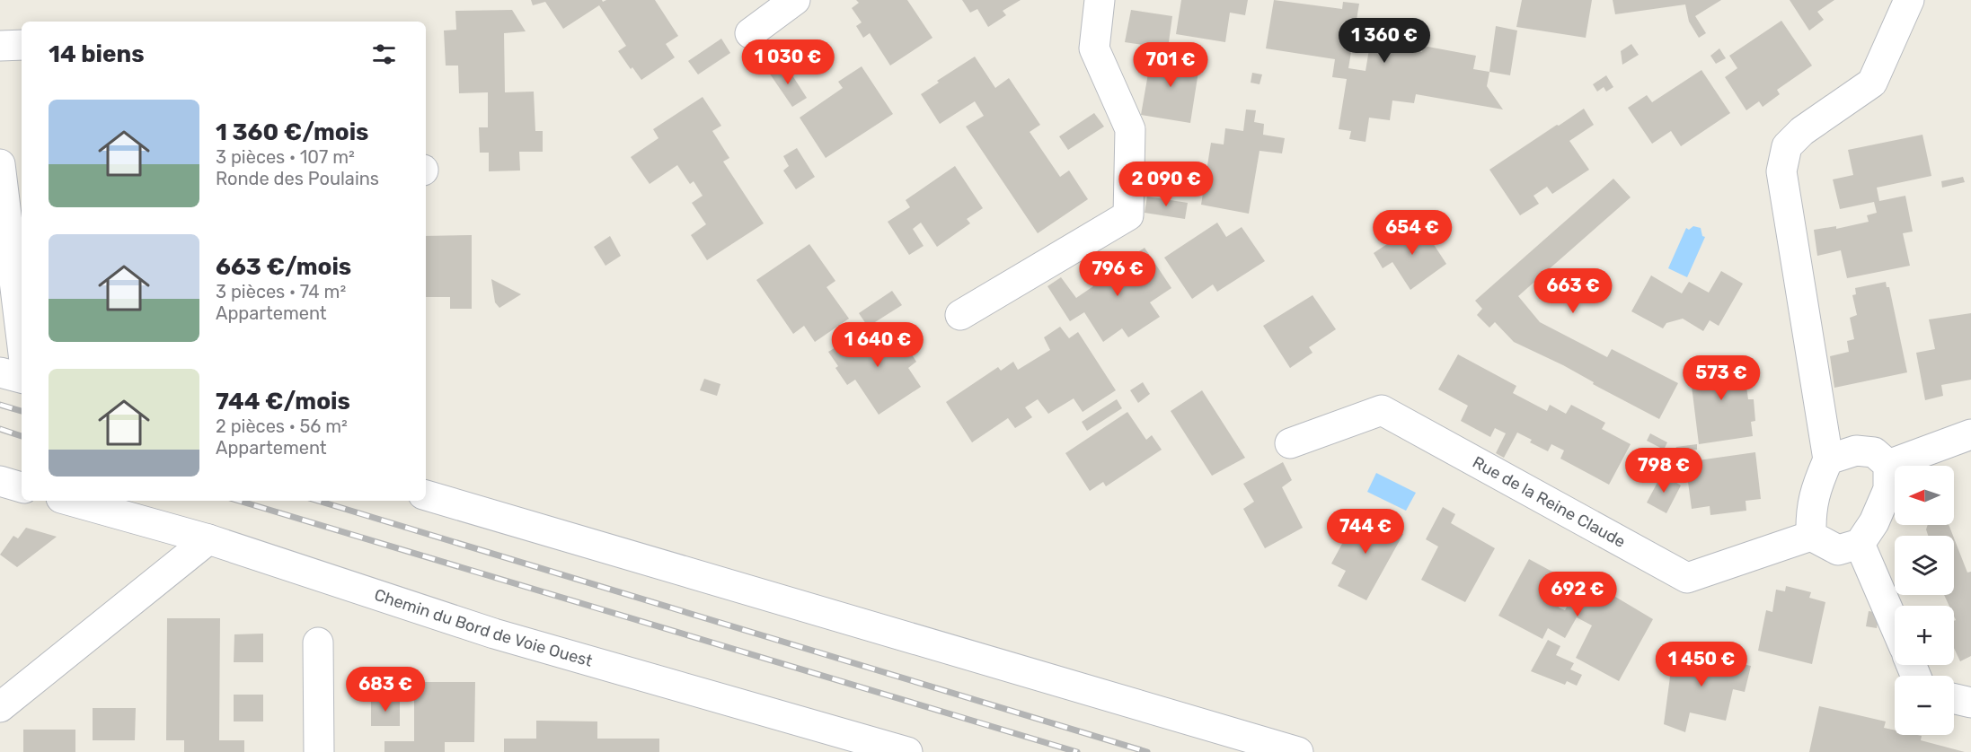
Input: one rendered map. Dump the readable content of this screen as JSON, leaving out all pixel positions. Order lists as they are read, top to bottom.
{
  "streets": {
    "street": ["Rue de la Reine Claude", "Chemin du Bord de Voie Ouest"]
  },
  "north": "left",
  "page": {
    "price": [
      "1 360 €",
      "1 030 €",
      "701 €",
      "2 090 €",
      "654 €",
      "796 €",
      "663 €",
      "1 640 €",
      "573 €",
      "798 €",
      "744 €",
      "692 €",
      "1 450 €",
      "683 €"
    ],
    "heading": "14 biens",
    "list": [
      {
        "name": "1 360 €/mois",
        "note": "3 pièces · 107 m² · Ronde des Poulains"
      },
      {
        "name": "663 €/mois",
        "note": "3 pièces · 74 m² · Appartement"
      },
      {
        "name": "744 €/mois",
        "note": "2 pièces · 56 m² · Appartement"
      }
    ],
    "map_buttons": ["+", "−"]
  }
}
